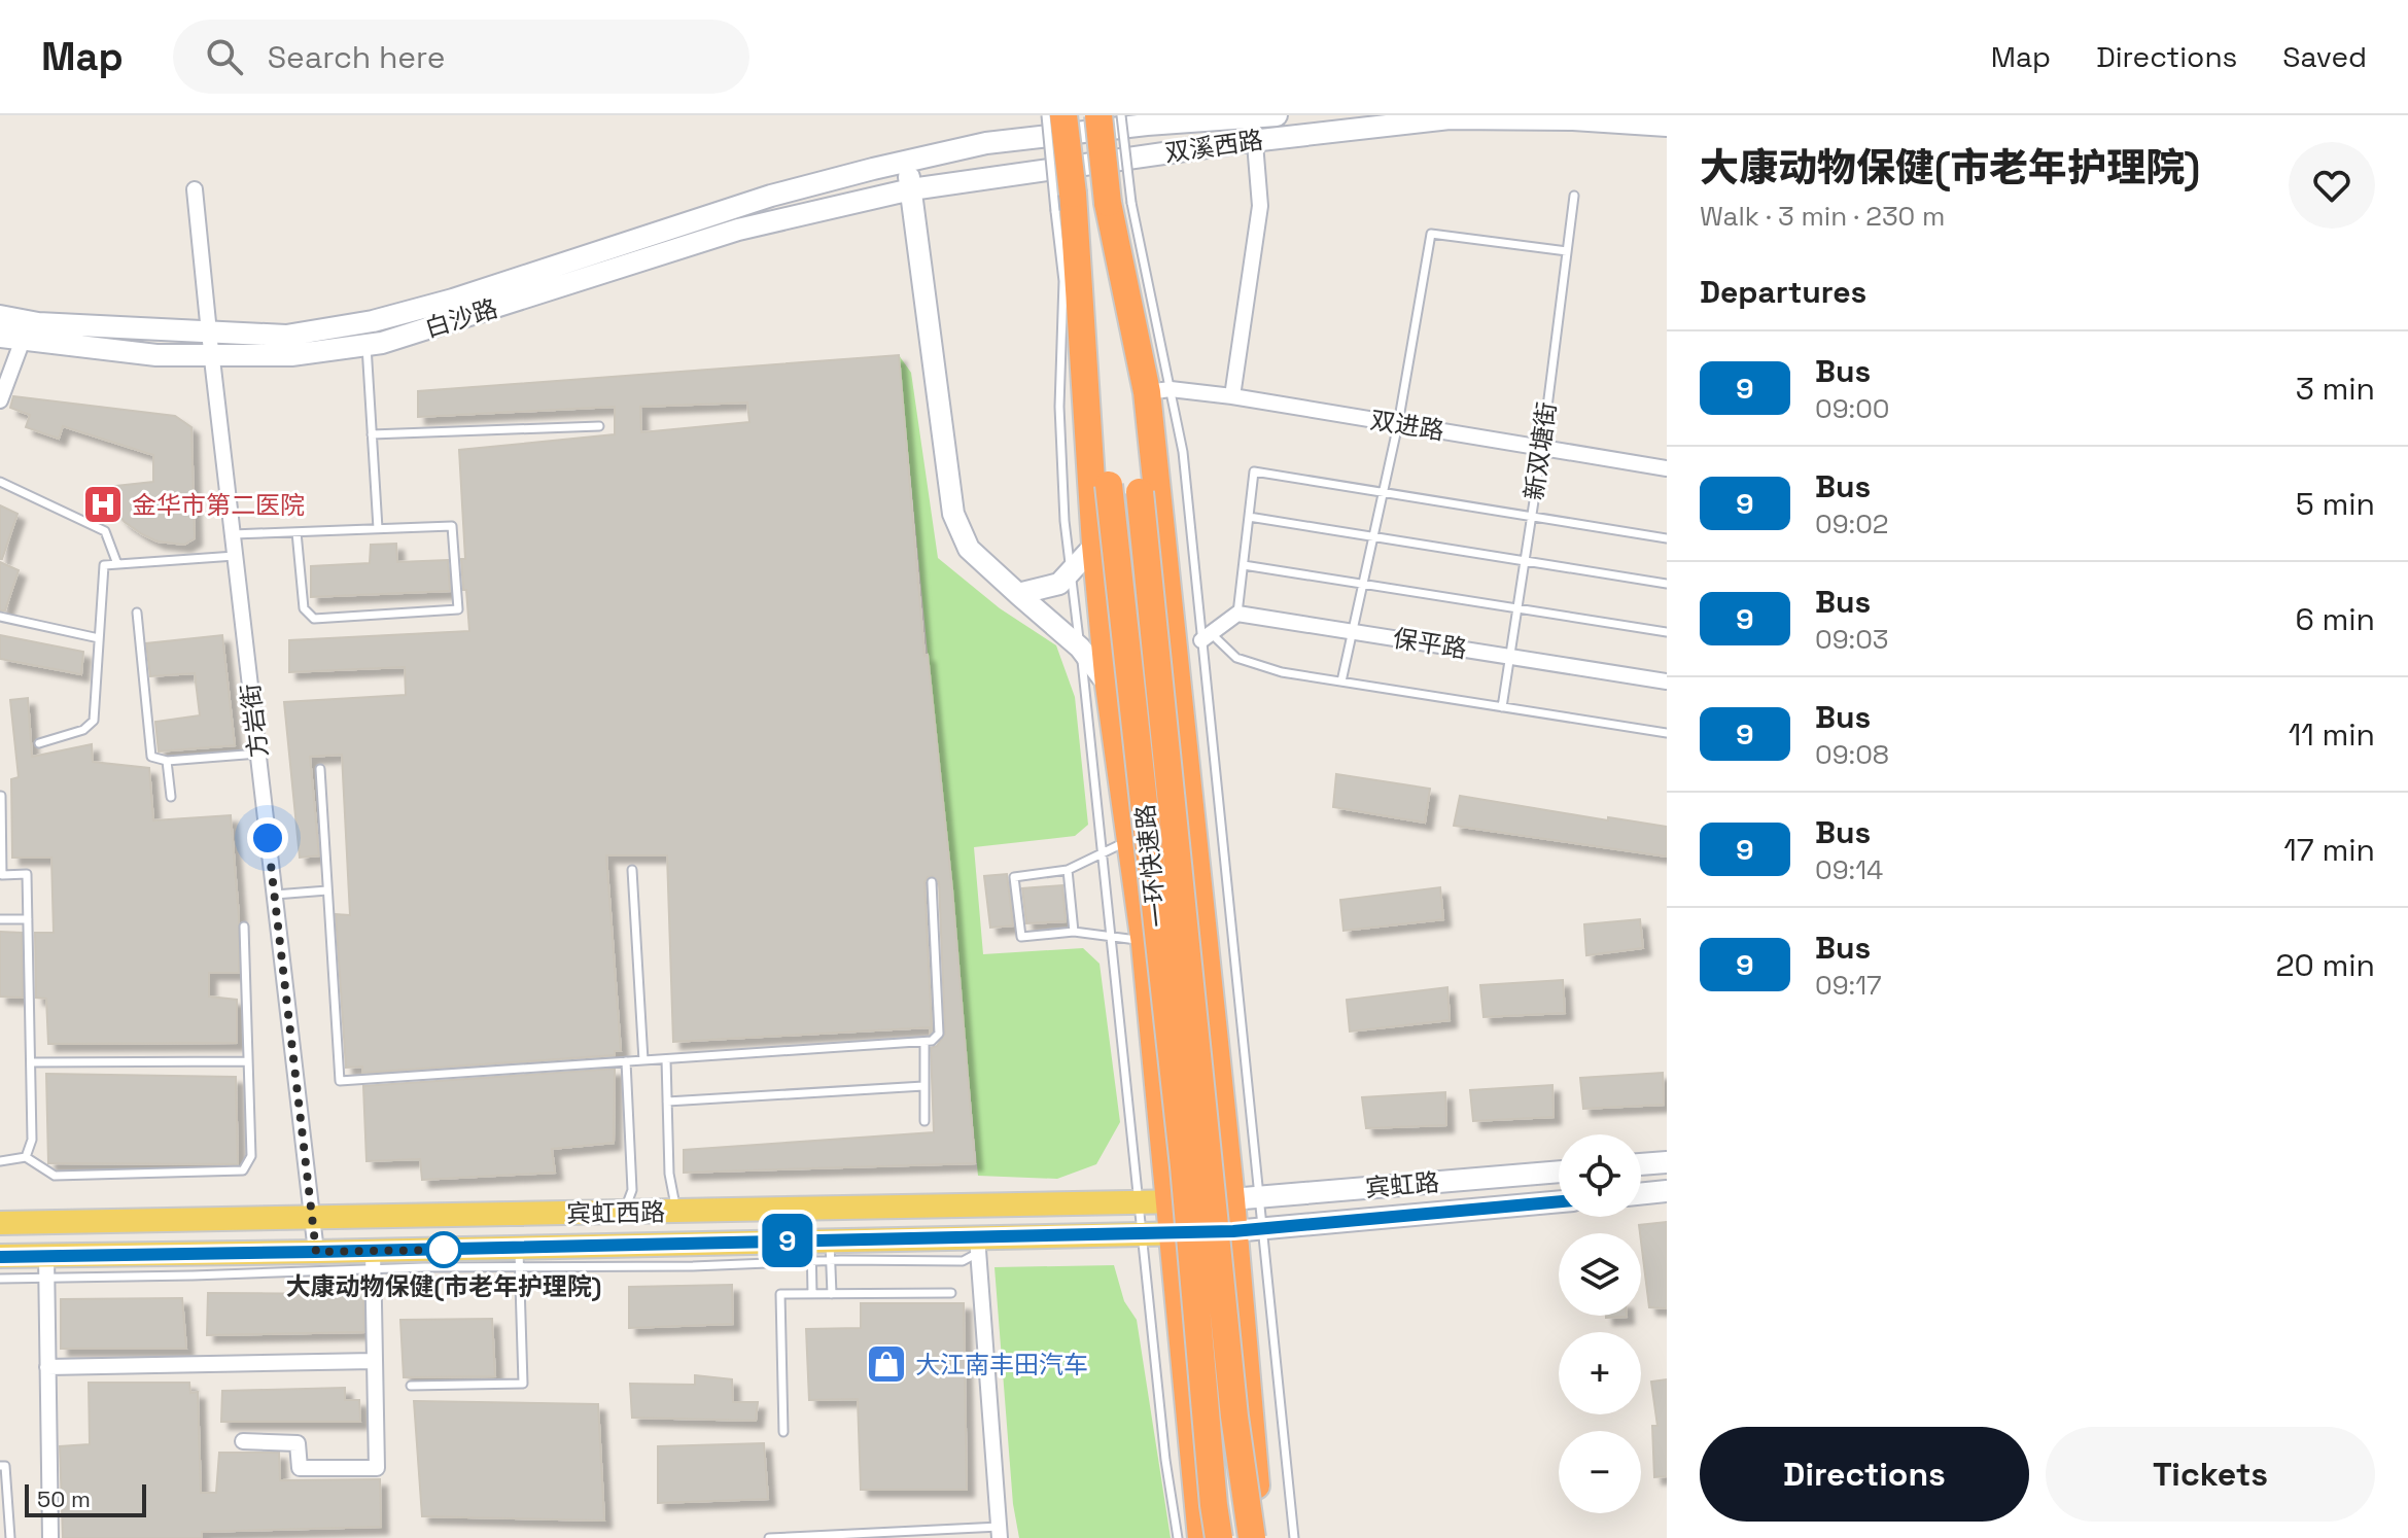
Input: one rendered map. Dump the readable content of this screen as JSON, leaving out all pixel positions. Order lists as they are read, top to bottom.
{
  "streets": {
    "highway": ["一环快速路"],
    "main road": [
      "双溪西路",
      "白沙路",
      "宾虹路",
      "宾虹西路"
    ],
    "street": ["双进路", "保平路", "方岩街"],
    "lane": ["新双塘街"]
  },
  "crossings": [
    ["双溪西路", "白沙路"],
    ["白沙路", "方岩街"],
    ["双进路", "新双塘街"],
    ["新双塘街", "保平路"],
    ["方岩街", "宾虹西路"],
    ["宾虹路", "宾虹西路"]
  ],
  "places": {
    "hospital": ["金华市第二医院"],
    "other": ["大康动物保健(市老年护理院)"],
    "shop": ["大江南丰田汽车"]
  },
  "lines": ["bus line 9"],
  "scale_bar": "50 m",
  "page": {
    "header": "Map",
    "search": "Search here",
    "nav": ["Map", "Directions", "Saved"],
    "on_map": "9",
    "heading": [
      ["大康动物保健(市老年护理院)", "Walk · 3 min · 230 m"],
      "Departures"
    ],
    "list": [
      {
        "mark": "9",
        "name": "Bus",
        "note": "09:00",
        "value": "3 min"
      },
      {
        "mark": "9",
        "name": "Bus",
        "note": "09:02",
        "value": "5 min"
      },
      {
        "mark": "9",
        "name": "Bus",
        "note": "09:03",
        "value": "6 min"
      },
      {
        "mark": "9",
        "name": "Bus",
        "note": "09:08",
        "value": "11 min"
      },
      {
        "mark": "9",
        "name": "Bus",
        "note": "09:14",
        "value": "17 min"
      },
      {
        "mark": "9",
        "name": "Bus",
        "note": "09:17",
        "value": "20 min"
      }
    ],
    "map_buttons": ["+", "−"],
    "buttons": ["Directions", "Tickets"],
    "scale": "50 m"
  }
}
